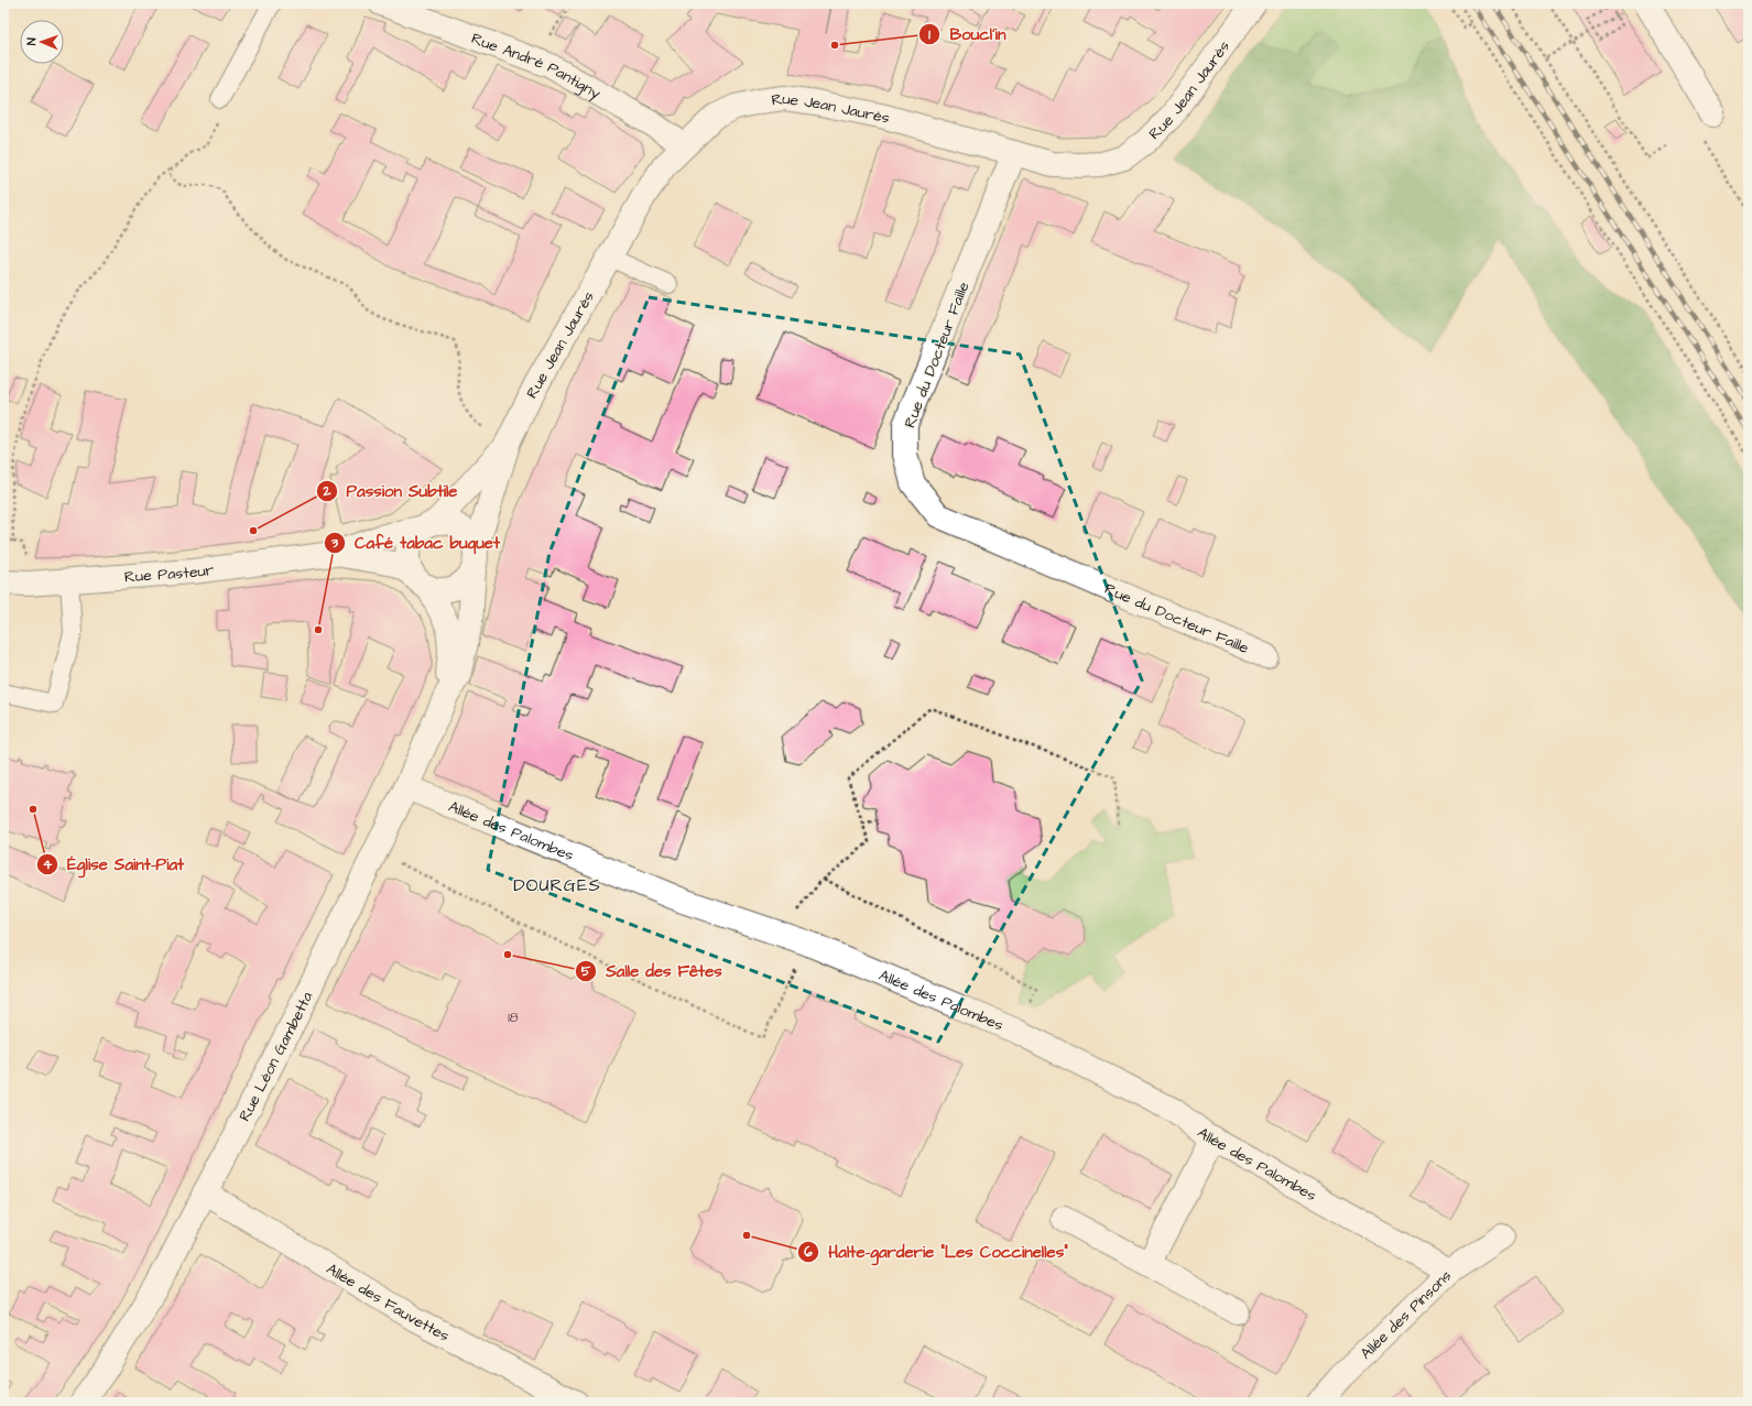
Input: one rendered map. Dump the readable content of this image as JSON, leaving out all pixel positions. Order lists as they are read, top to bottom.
{
  "streets": {
    "street": [
      "Rue André Pantigny",
      "Rue Jean Jaurès",
      "Rue du Docteur Faille",
      "Rue Pasteur",
      "Allée des Palombes",
      "Rue Léon Gambetta",
      "Allée des Fauvettes",
      "Allée des Pinsons"
    ]
  },
  "crossings": [
    ["Rue André Pantigny", "Rue Jean Jaurès"],
    ["Rue Jean Jaurès", "Rue du Docteur Faille"],
    ["Rue Jean Jaurès", "Rue Pasteur"],
    ["Rue Jean Jaurès", "Rue Léon Gambetta"],
    ["Rue Pasteur", "Rue Léon Gambetta"],
    ["Allée des Palombes", "Rue Léon Gambetta"],
    ["Allée des Palombes", "Allée des Pinsons"],
    ["Rue Léon Gambetta", "Allée des Fauvettes"]
  ],
  "districts": ["DOURGES"],
  "places": [
    "Boucl'in",
    "Passion Subtile",
    "Café tabac buquet",
    "Église Saint-Piat",
    "Salle des Fêtes",
    "Halte-garderie \"Les Coccinelles\""
  ],
  "house_numbers": ["18"],
  "north": "left"
}
